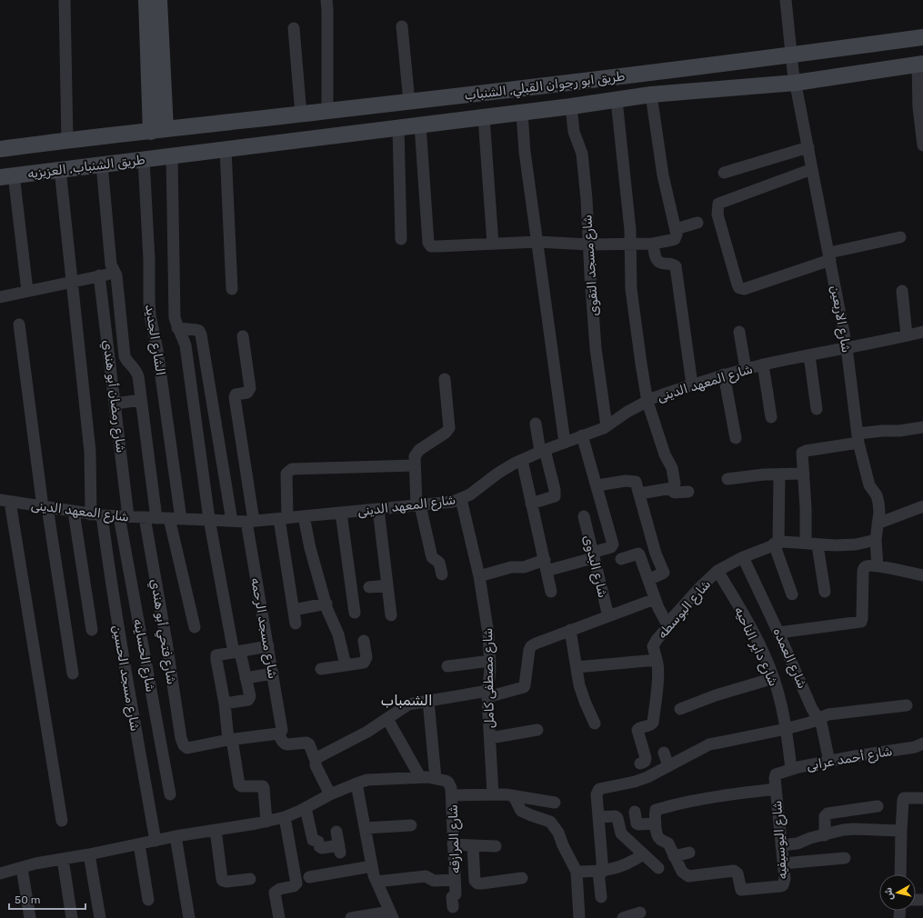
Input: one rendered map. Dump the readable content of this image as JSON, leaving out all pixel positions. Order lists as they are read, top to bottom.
{
  "streets": {
    "street": [
      "طريق ابو رجوان القبلي, الشنباب",
      "طريق الشنباب, العزيزيه",
      "شارع مسجد التقوى",
      "شارع الاربعين",
      "الشارع الجديد",
      "شارع المعهد الدينى",
      "شارع رمضان أبو هندي",
      "شارع البدوى",
      "شارع البوسطه",
      "شارع مسجد الرحمه",
      "شارع فتحي أبو هندي",
      "شارع داير الناحيه",
      "شارع الحساينه",
      "شارع العمده",
      "شارع مسجد الحسين",
      "شارع مصطفى كامل",
      "شارع أحمد عرابى",
      "شارع المرازقه",
      "شارع اليوسيفيه"
    ]
  },
  "crossings": [
    ["طريق ابو رجوان القبلي, الشنباب", "طريق الشنباب, العزيزيه"],
    ["طريق ابو رجوان القبلي, الشنباب", "شارع مسجد التقوى"],
    ["طريق ابو رجوان القبلي, الشنباب", "شارع الاربعين"],
    ["طريق الشنباب, العزيزيه", "الشارع الجديد"],
    ["طريق الشنباب, العزيزيه", "شارع فتحي أبو هندي"],
    ["طريق الشنباب, العزيزيه", "شارع مسجد الحسين"],
    ["شارع مسجد التقوى", "شارع المعهد الدينى"],
    ["شارع الاربعين", "شارع المعهد الدينى"],
    ["شارع الاربعين", "شارع البوسطه"],
    ["الشارع الجديد", "شارع المعهد الدينى"],
    ["شارع المعهد الدينى", "شارع رمضان أبو هندي"],
    ["شارع المعهد الدينى", "شارع مسجد الرحمه"],
    ["شارع المعهد الدينى", "شارع فتحي أبو هندي"],
    ["شارع المعهد الدينى", "شارع الحساينه"],
    ["شارع المعهد الدينى", "شارع مسجد الحسين"],
    ["شارع المعهد الدينى", "شارع مصطفى كامل"],
    ["شارع رمضان أبو هندي", "شارع الحساينه"],
    ["شارع البوسطه", "شارع داير الناحيه"],
    ["شارع البوسطه", "شارع العمده"],
    ["شارع داير الناحيه", "شارع أحمد عرابى"],
    ["شارع العمده", "شارع أحمد عرابى"],
    ["شارع أحمد عرابى", "شارع اليوسيفيه"]
  ],
  "districts": ["الشمباب"],
  "scale_bar": "50 m",
  "north": "left"
}
